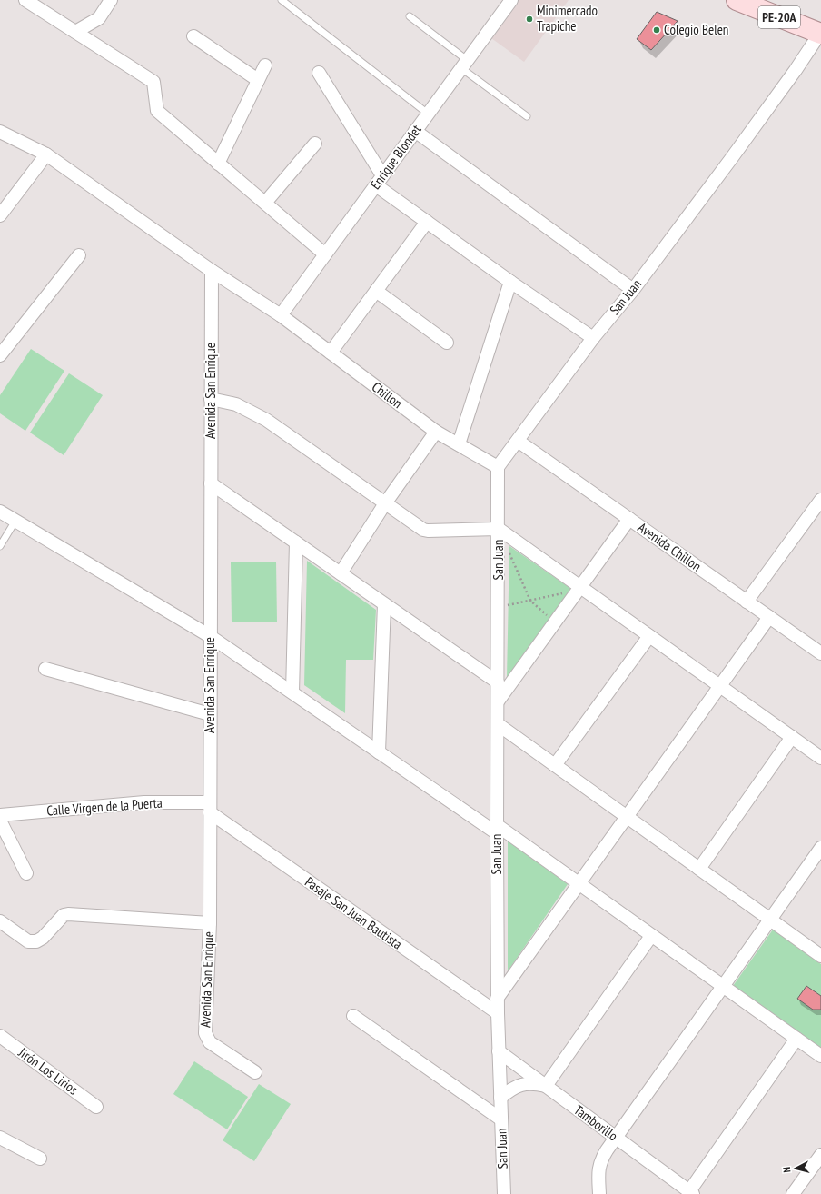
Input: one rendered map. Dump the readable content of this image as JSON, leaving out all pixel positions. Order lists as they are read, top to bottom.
{
  "streets": {
    "main road": ["PE-20A"],
    "street": [
      "Enrique Blondet",
      "San Juan",
      "Avenida San Enrique",
      "Chillon",
      "Avenida Chillon",
      "Calle Virgen de la Puerta",
      "Pasaje San Juan Bautista",
      "Jirón Los Lirios",
      "Tamborillo"
    ]
  },
  "crossings": [
    ["PE-20A", "San Juan"],
    ["Enrique Blondet", "Chillon"],
    ["San Juan", "Chillon"],
    ["San Juan", "Avenida Chillon"],
    ["San Juan", "Pasaje San Juan Bautista"],
    ["San Juan", "Tamborillo"],
    ["Avenida San Enrique", "Chillon"],
    ["Avenida San Enrique", "Calle Virgen de la Puerta"],
    ["Avenida San Enrique", "Pasaje San Juan Bautista"],
    ["Calle Virgen de la Puerta", "Pasaje San Juan Bautista"]
  ],
  "places": ["Minimercado Trapiche", "Colegio Belen"],
  "north": "left"
}
